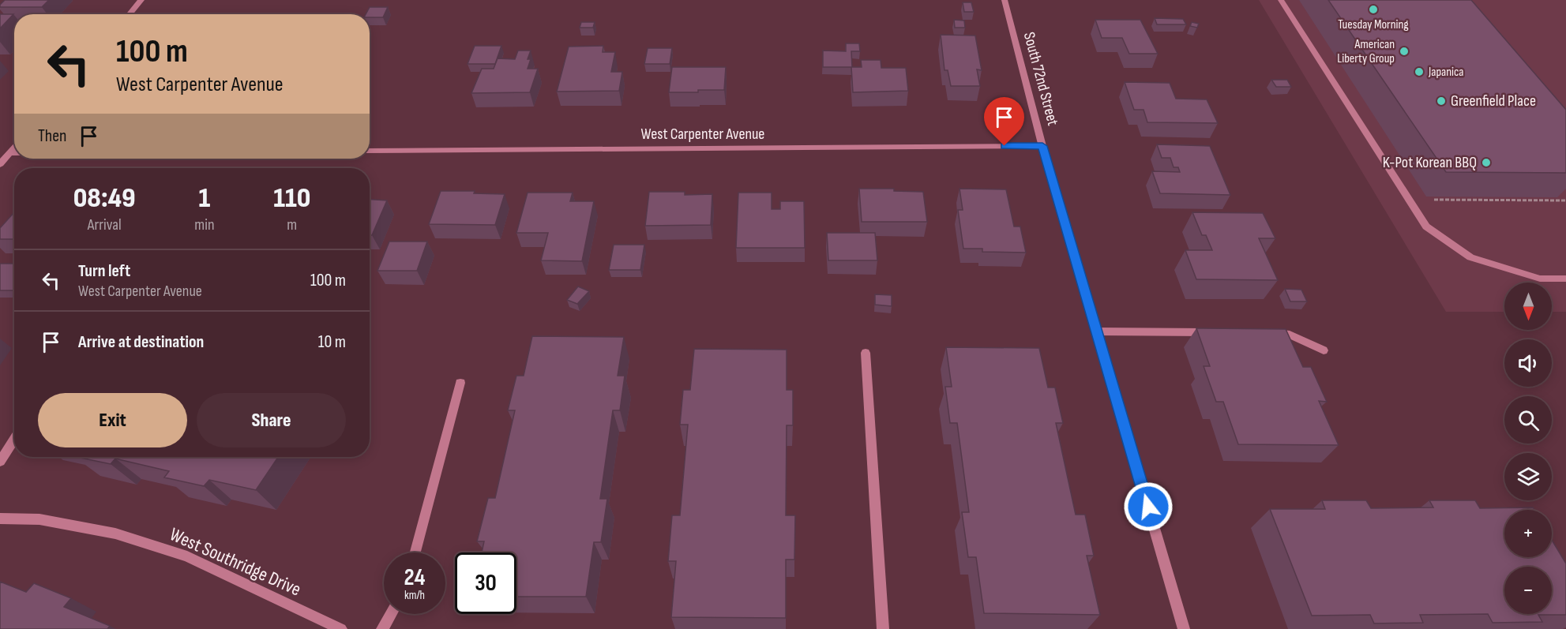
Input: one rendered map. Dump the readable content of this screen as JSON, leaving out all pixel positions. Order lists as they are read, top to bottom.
{
  "streets": {
    "street": ["South 72nd Street", "West Carpenter Avenue", "West Southridge Drive"]
  },
  "crossings": [
    ["South 72nd Street", "West Carpenter Avenue"]
  ],
  "places": [
    "Tuesday Morning",
    "American Liberty Group",
    "Japanica",
    "Greenfield Place",
    "K-Pot Korean BBQ"
  ],
  "north": "bottom",
  "page": {
    "turn": ["100 m", "West Carpenter Avenue"],
    "then": "Then",
    "eta": [
      "08:49",
      "Arrival",
      "1",
      "min",
      "110",
      "m"
    ],
    "list": [
      {
        "name": "Turn left",
        "note": "West Carpenter Avenue",
        "value": "100 m"
      },
      {
        "name": "Arrive at destination",
        "value": "10 m"
      }
    ],
    "map_buttons": ["+", "−"],
    "buttons": ["Exit", "Share"],
    "speed": "24 km/h",
    "limit": "30"
  }
}
